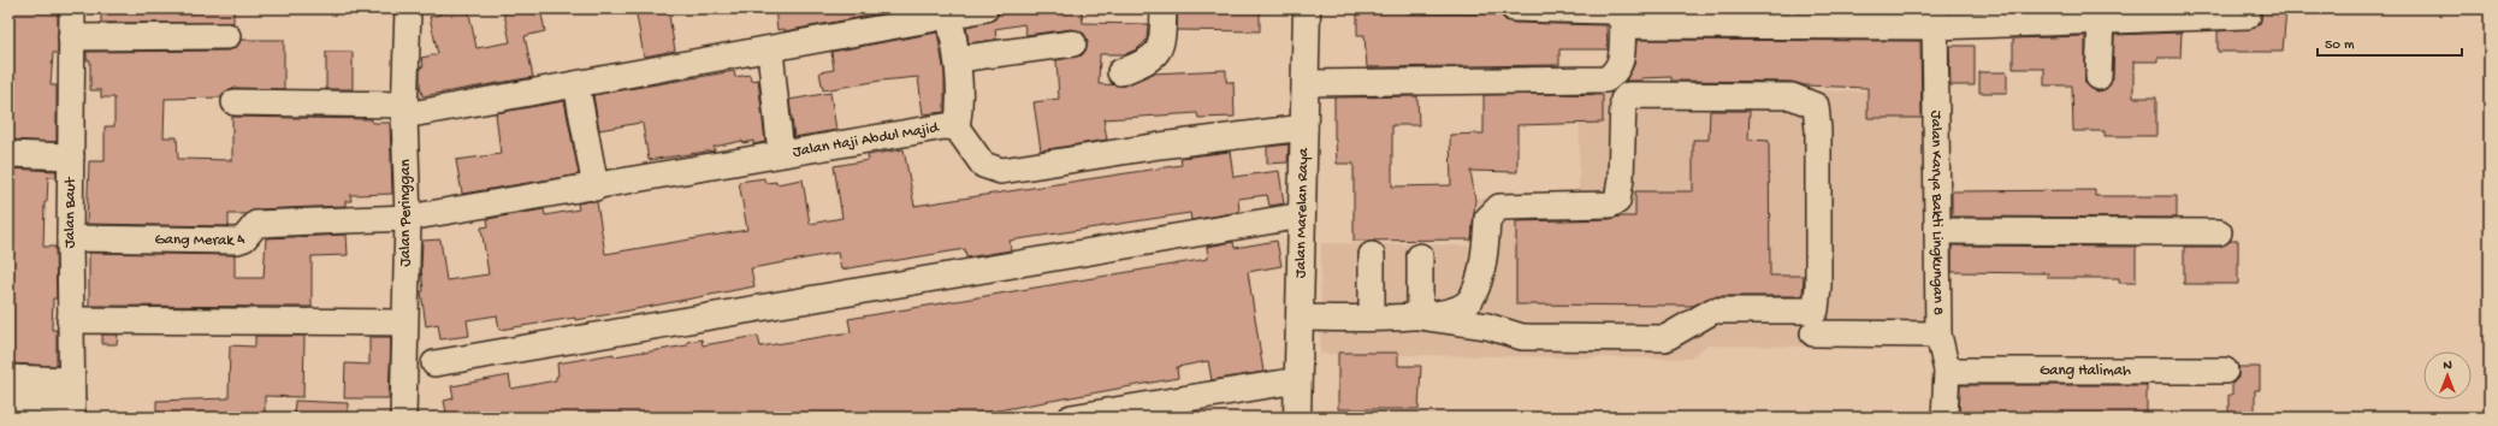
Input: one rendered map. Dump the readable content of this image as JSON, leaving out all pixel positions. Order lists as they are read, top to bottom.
{
  "streets": {
    "main road": ["Jalan Marelan Raya"],
    "street": [
      "Jalan Haji Abdul Majid",
      "Jalan Baut",
      "Jalan Peringgan",
      "Jalan Karya Bakti Lingkungan 8",
      "Gang Merak 4",
      "Gang Halimah"
    ]
  },
  "crossings": [
    ["Jalan Haji Abdul Majid", "Jalan Peringgan"],
    ["Jalan Haji Abdul Majid", "Jalan Marelan Raya"],
    ["Jalan Haji Abdul Majid", "Gang Merak 4"],
    ["Jalan Baut", "Gang Merak 4"],
    ["Jalan Peringgan", "Gang Merak 4"],
    ["Jalan Karya Bakti Lingkungan 8", "Gang Halimah"]
  ],
  "scale_bar": "50 m",
  "north": "top"
}
